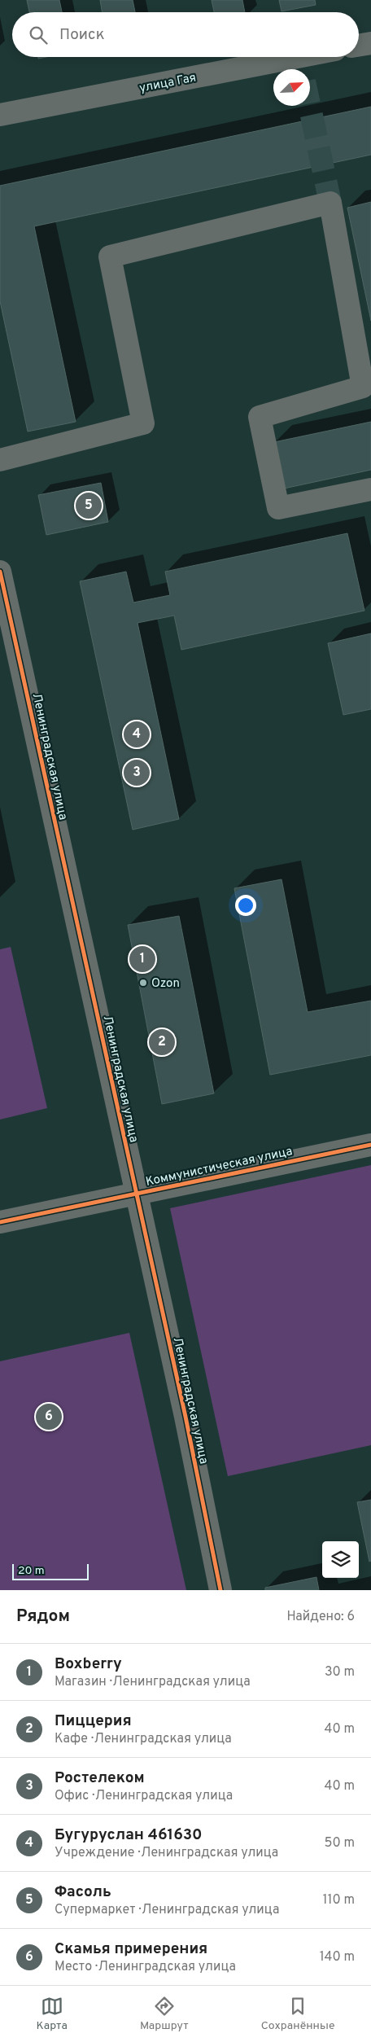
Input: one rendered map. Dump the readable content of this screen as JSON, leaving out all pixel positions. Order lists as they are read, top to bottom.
{
  "streets": {
    "street": ["улица Гая", "Ленинградская улица", "Коммунистическая улица"]
  },
  "crossings": [
    ["Ленинградская улица", "Коммунистическая улица"]
  ],
  "places": ["Ozon"],
  "scale_bar": "20 m",
  "north": "top right",
  "page": {
    "search": "Поиск",
    "pins": [
      "5",
      "4",
      "3",
      "1",
      "2",
      "6"
    ],
    "scale": "20 m",
    "heading": ["Рядом", "Найдено: 6"],
    "list": [
      {
        "mark": "1",
        "name": "Boxberry",
        "note": "Магазин · Ленинградская улица",
        "value": "30 m"
      },
      {
        "mark": "2",
        "name": "Пиццерия",
        "note": "Кафе · Ленинградская улица",
        "value": "40 m"
      },
      {
        "mark": "3",
        "name": "Ростелеком",
        "note": "Офис · Ленинградская улица",
        "value": "40 m"
      },
      {
        "mark": "4",
        "name": "Бугуруслан 461630",
        "note": "Учреждение · Ленинградская улица",
        "value": "50 m"
      },
      {
        "mark": "5",
        "name": "Фасоль",
        "note": "Супермаркет · Ленинградская улица",
        "value": "110 m"
      },
      {
        "mark": "6",
        "name": "Скамья примерения",
        "note": "Место · Ленинградская улица",
        "value": "140 m"
      }
    ],
    "nav": ["Карта", "Маршрут", "Сохранённые"]
  }
}
